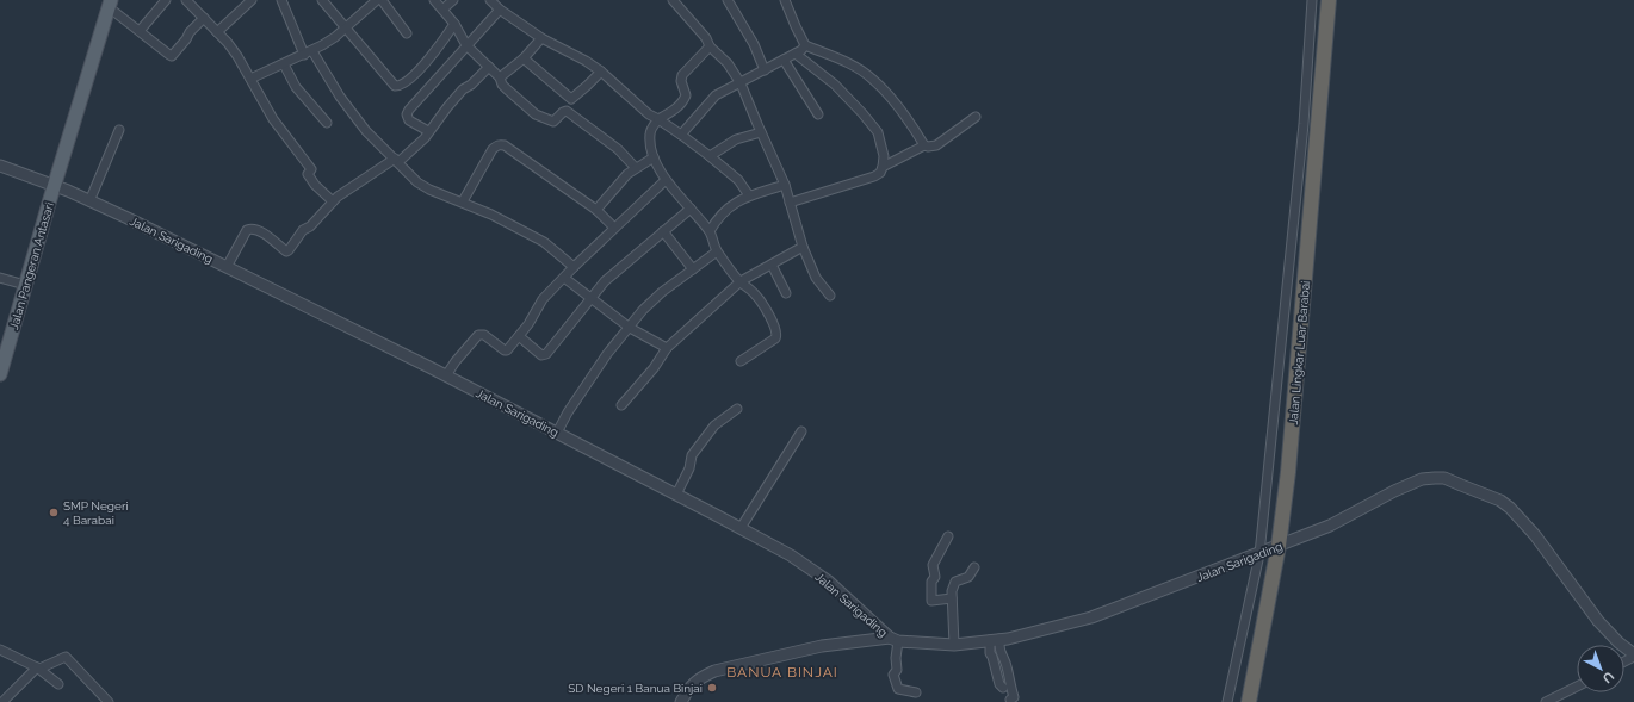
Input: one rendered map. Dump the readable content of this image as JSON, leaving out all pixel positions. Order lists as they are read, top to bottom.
{
  "streets": {
    "highway": ["Jalan Lingkar Luar Barabai"],
    "main road": ["Jalan Pangeran Antasari"],
    "street": ["Jalan Sarigading"]
  },
  "crossings": [
    ["Jalan Sarigading", "Jalan Pangeran Antasari"],
    ["Jalan Sarigading", "Jalan Lingkar Luar Barabai"]
  ],
  "districts": ["BANUA BINJAI"],
  "places": ["SMP Negeri 4 Barabai", "SD Negeri 1 Banua Binjai"],
  "north": "bottom right"
}
